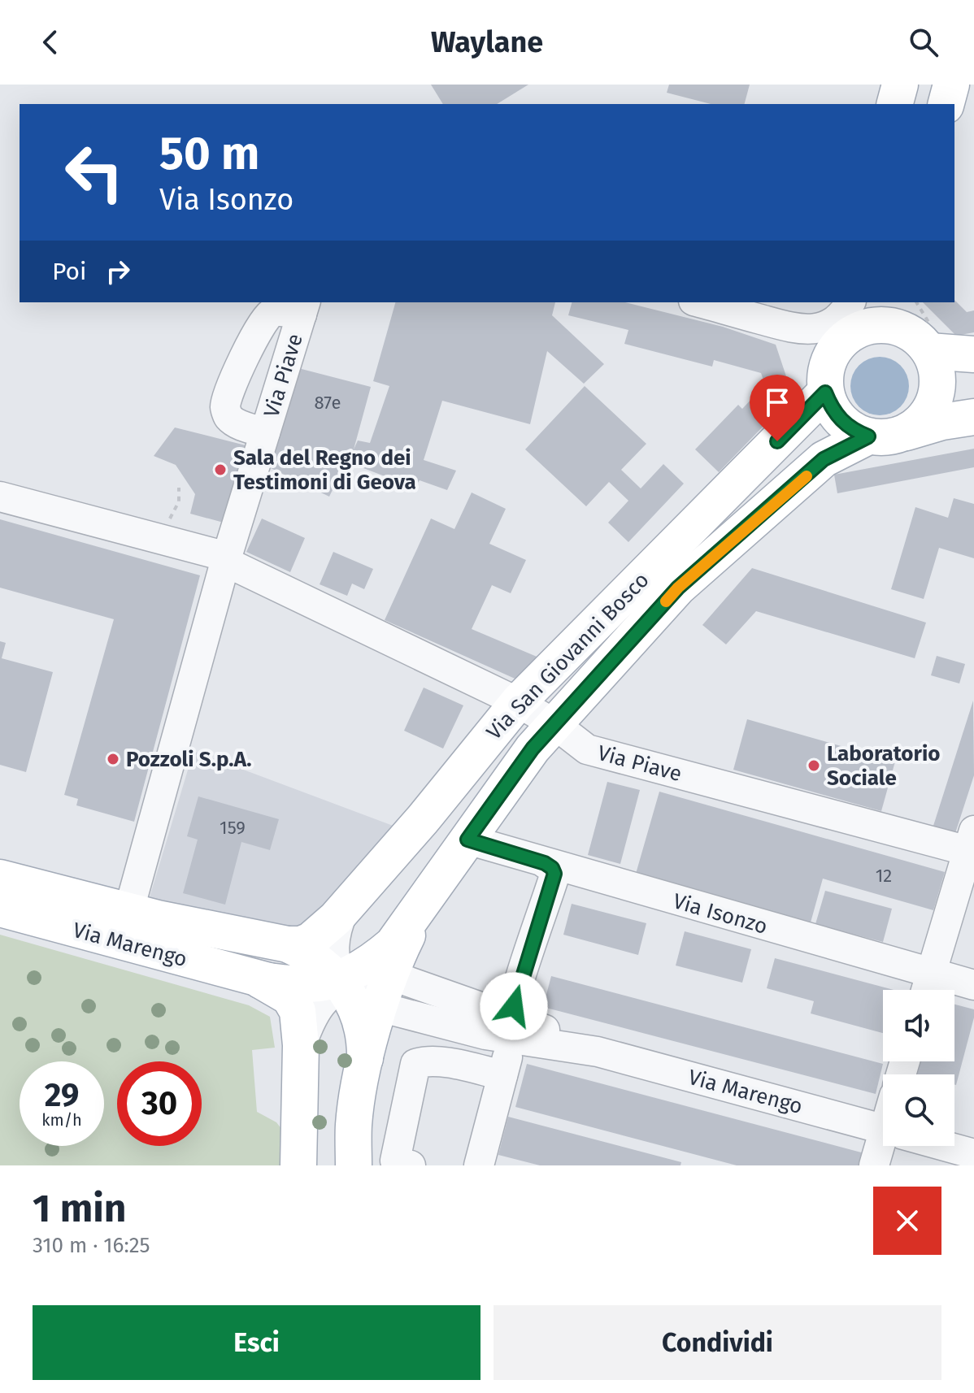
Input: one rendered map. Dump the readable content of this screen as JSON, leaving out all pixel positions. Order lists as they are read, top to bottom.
{
  "streets": {
    "main road": ["Via San Giovanni Bosco", "Via Marengo"],
    "street": ["Via Piave", "Via Isonzo"]
  },
  "crossings": [
    ["Via Piave", "Via San Giovanni Bosco"],
    ["Via San Giovanni Bosco", "Via Isonzo"],
    ["Via San Giovanni Bosco", "Via Marengo"]
  ],
  "places": ["Sala del Regno dei Testimoni di Geova", "Pozzoli S.p.A.", "Laboratorio Sociale"],
  "house_numbers": ["87e", "159", "12"],
  "page": {
    "header": "Waylane",
    "turn": ["50 m", "Via Isonzo"],
    "then": "Poi",
    "speed": "29 km/h",
    "limit": "30",
    "heading": ["1 min", "310 m · 16:25"],
    "buttons": ["Esci", "Condividi"]
  }
}
